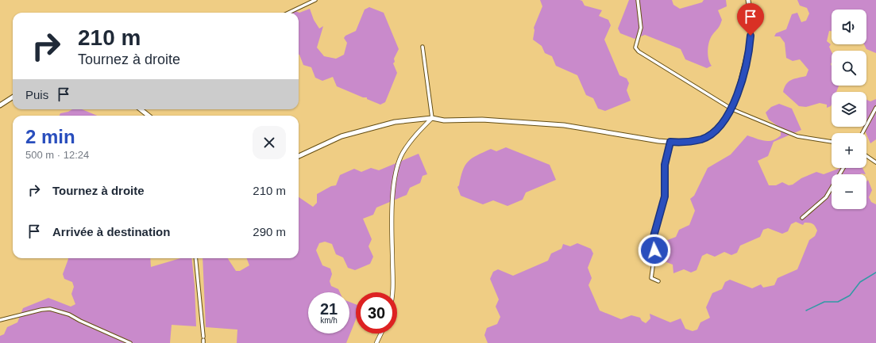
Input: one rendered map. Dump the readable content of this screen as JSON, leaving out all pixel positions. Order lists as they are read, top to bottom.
{
  "page": {
    "map_buttons": ["+", "−"],
    "turn": ["210 m", "Tournez à droite"],
    "then": "Puis",
    "heading": ["2 min", "500 m · 12:24"],
    "list": [
      {
        "name": "Tournez à droite",
        "value": "210 m"
      },
      {
        "name": "Arrivée à destination",
        "value": "290 m"
      }
    ],
    "speed": "21 km/h",
    "limit": "30"
  }
}
